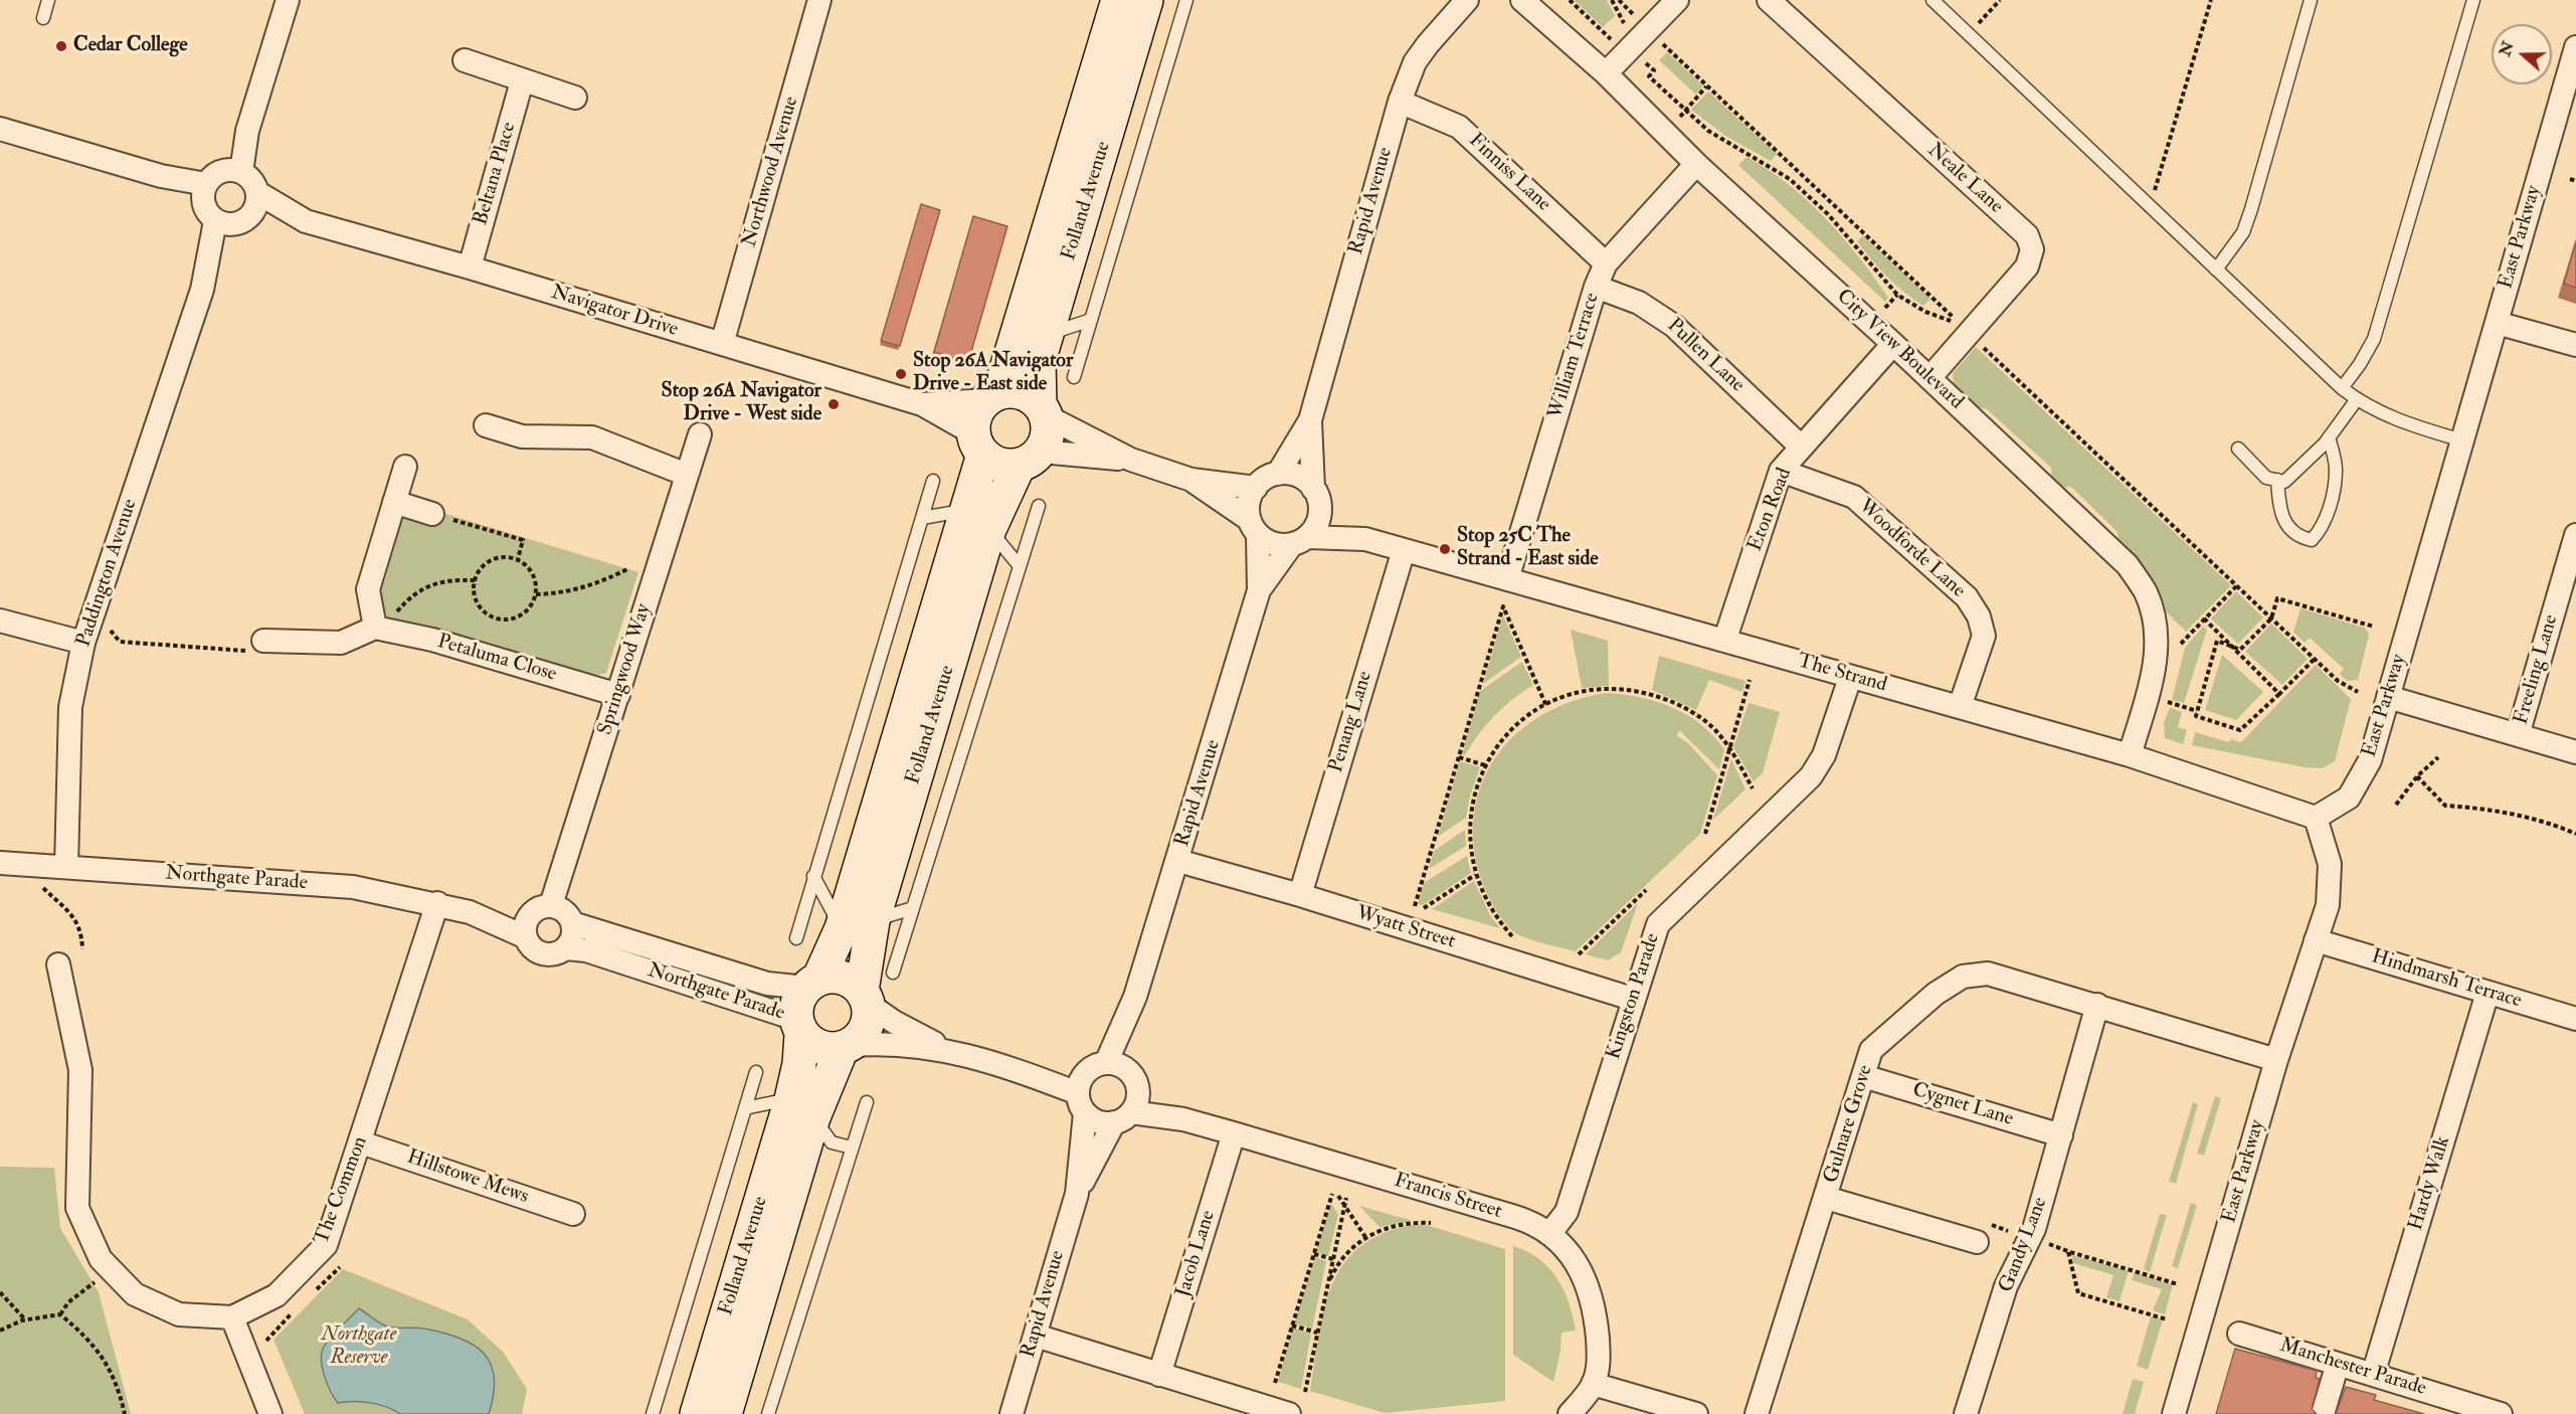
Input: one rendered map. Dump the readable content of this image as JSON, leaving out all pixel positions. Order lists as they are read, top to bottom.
{
  "streets": {
    "street": [
      "Northwood Avenue",
      "Finniss Lane",
      "Beltana Place",
      "Neale Lane",
      "Folland Avenue",
      "Rapid Avenue",
      "East Parkway",
      "Navigator Drive",
      "City View Boulevard",
      "William Terrace",
      "Pullen Lane",
      "Eton Road",
      "Woodforde Lane",
      "Paddington Avenue",
      "Petaluma Close",
      "Springwood Way",
      "Freeling Lane",
      "The Strand",
      "Penang Lane",
      "Northgate Parade",
      "Wyatt Street",
      "Hindmarsh Terrace",
      "Kingston Parade",
      "Cygnet Lane",
      "Gulnare Grove",
      "Hillstowe Mews",
      "Hardy Walk",
      "The Common",
      "Francis Street",
      "Gandy Lane",
      "Jacob Lane",
      "Manchester Parade"
    ]
  },
  "crossings": [
    ["Northwood Avenue", "Navigator Drive"],
    ["Finniss Lane", "Rapid Avenue"],
    ["Finniss Lane", "William Terrace"],
    ["Beltana Place", "Navigator Drive"],
    ["Neale Lane", "City View Boulevard"],
    ["Folland Avenue", "Navigator Drive"],
    ["Folland Avenue", "Northgate Parade"],
    ["Rapid Avenue", "The Strand"],
    ["Rapid Avenue", "Wyatt Street"],
    ["Rapid Avenue", "Francis Street"],
    ["East Parkway", "The Strand"],
    ["East Parkway", "Hindmarsh Terrace"],
    ["East Parkway", "Gulnare Grove"],
    ["Navigator Drive", "Paddington Avenue"],
    ["City View Boulevard", "William Terrace"],
    ["City View Boulevard", "Eton Road"],
    ["City View Boulevard", "The Strand"],
    ["William Terrace", "Pullen Lane"],
    ["William Terrace", "The Strand"],
    ["Pullen Lane", "Eton Road"],
    ["Eton Road", "Woodforde Lane"],
    ["Eton Road", "The Strand"],
    ["Woodforde Lane", "The Strand"],
    ["Paddington Avenue", "Northgate Parade"],
    ["Petaluma Close", "Springwood Way"],
    ["Springwood Way", "Northgate Parade"],
    ["The Strand", "Penang Lane"],
    ["The Strand", "Kingston Parade"],
    ["Penang Lane", "Wyatt Street"],
    ["Northgate Parade", "The Common"],
    ["Wyatt Street", "Kingston Parade"],
    ["Hindmarsh Terrace", "Hardy Walk"],
    ["Kingston Parade", "Francis Street"],
    ["Cygnet Lane", "Gulnare Grove"],
    ["Cygnet Lane", "Gandy Lane"],
    ["Gulnare Grove", "Gandy Lane"],
    ["Hillstowe Mews", "The Common"],
    ["Hardy Walk", "Manchester Parade"],
    ["Francis Street", "Jacob Lane"]
  ],
  "parks": ["Northgate Reserve"],
  "places": [
    "Cedar College",
    "Stop 26A Navigator Drive - East side",
    "Stop 26A Navigator Drive - West side",
    "Stop 25C The Strand - East side"
  ],
  "north": "left"
}
